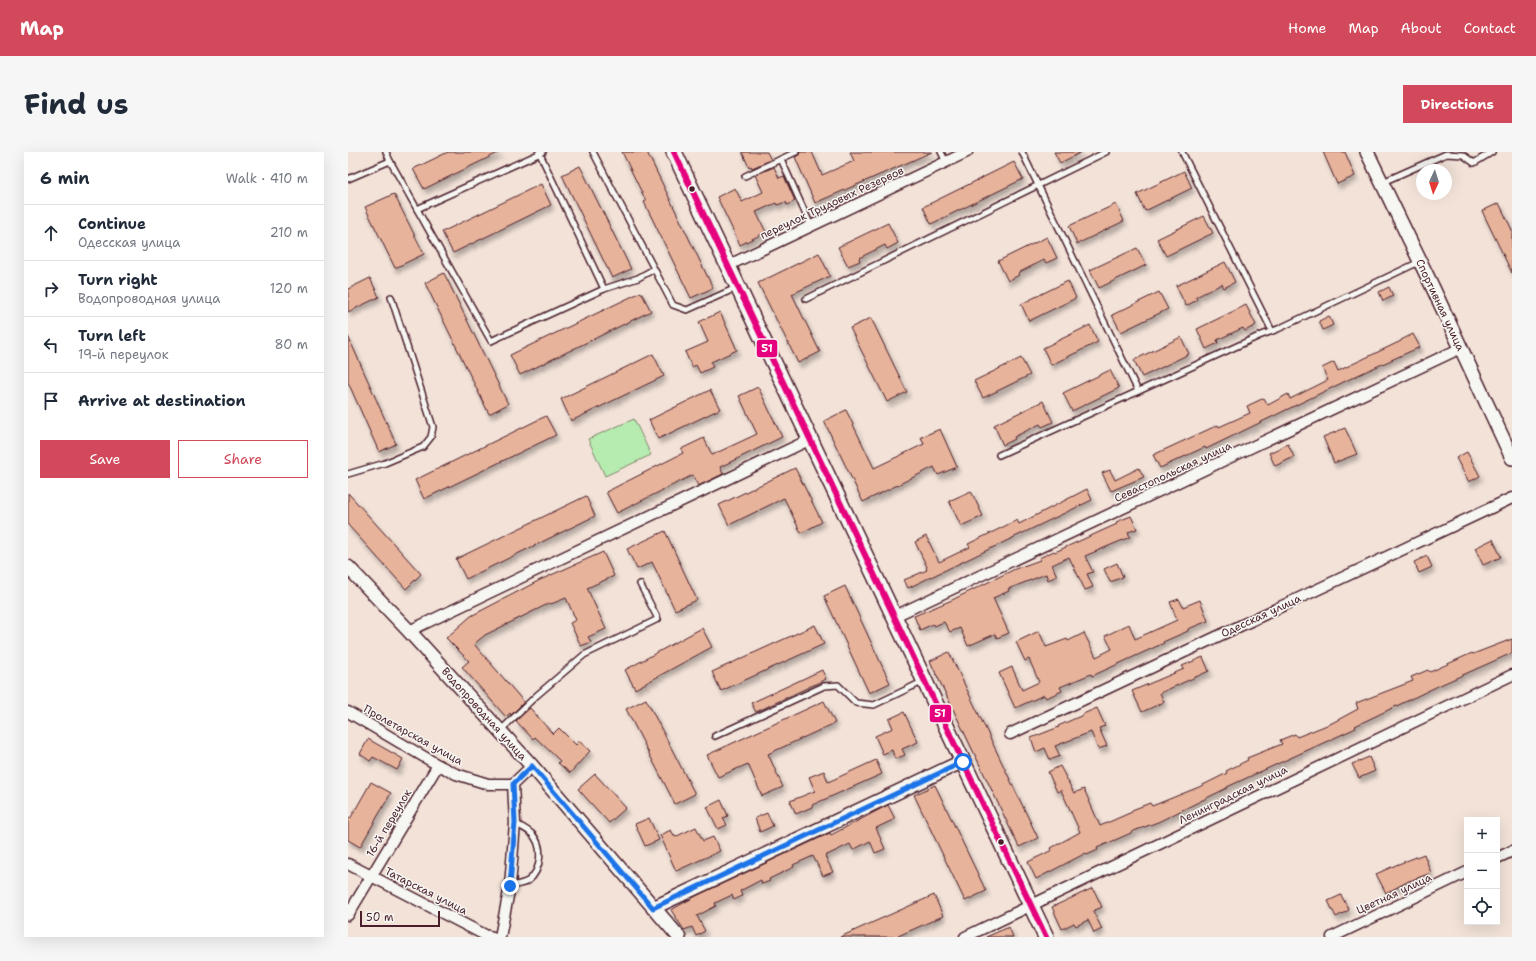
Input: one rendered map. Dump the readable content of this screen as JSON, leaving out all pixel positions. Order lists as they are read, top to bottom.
{
  "streets": {
    "street": [
      "переулок Трудовых Резервов",
      "Спортивная улица",
      "Севастопольская улица",
      "Одесская улица",
      "Водопроводная улица",
      "Пролетарская улица",
      "Ленинградская улица",
      "16-й переулок",
      "Татарская улица",
      "Цветная улица"
    ]
  },
  "crossings": [
    ["Спортивная улица", "Севастопольская улица"],
    ["Пролетарская улица", "16-й переулок"],
    ["16-й переулок", "Татарская улица"]
  ],
  "lines": ["transit line 51"],
  "scale_bar": "50 m",
  "north": "bottom",
  "page": {
    "header": "Map",
    "nav": [
      "Home",
      "Map",
      "About",
      "Contact"
    ],
    "title": "Find us",
    "buttons": [
      "Directions",
      ["Save", "Share"]
    ],
    "heading": ["6 min", "Walk · 410 m"],
    "list": [
      ["Continue", "Одесская улица", "210 m"],
      ["Turn right", "Водопроводная улица", "120 m"],
      ["Turn left", "19-й переулок", "80 m"],
      "Arrive at destination"
    ],
    "map_buttons": ["+", "−"],
    "scale": "50 m"
  }
}
